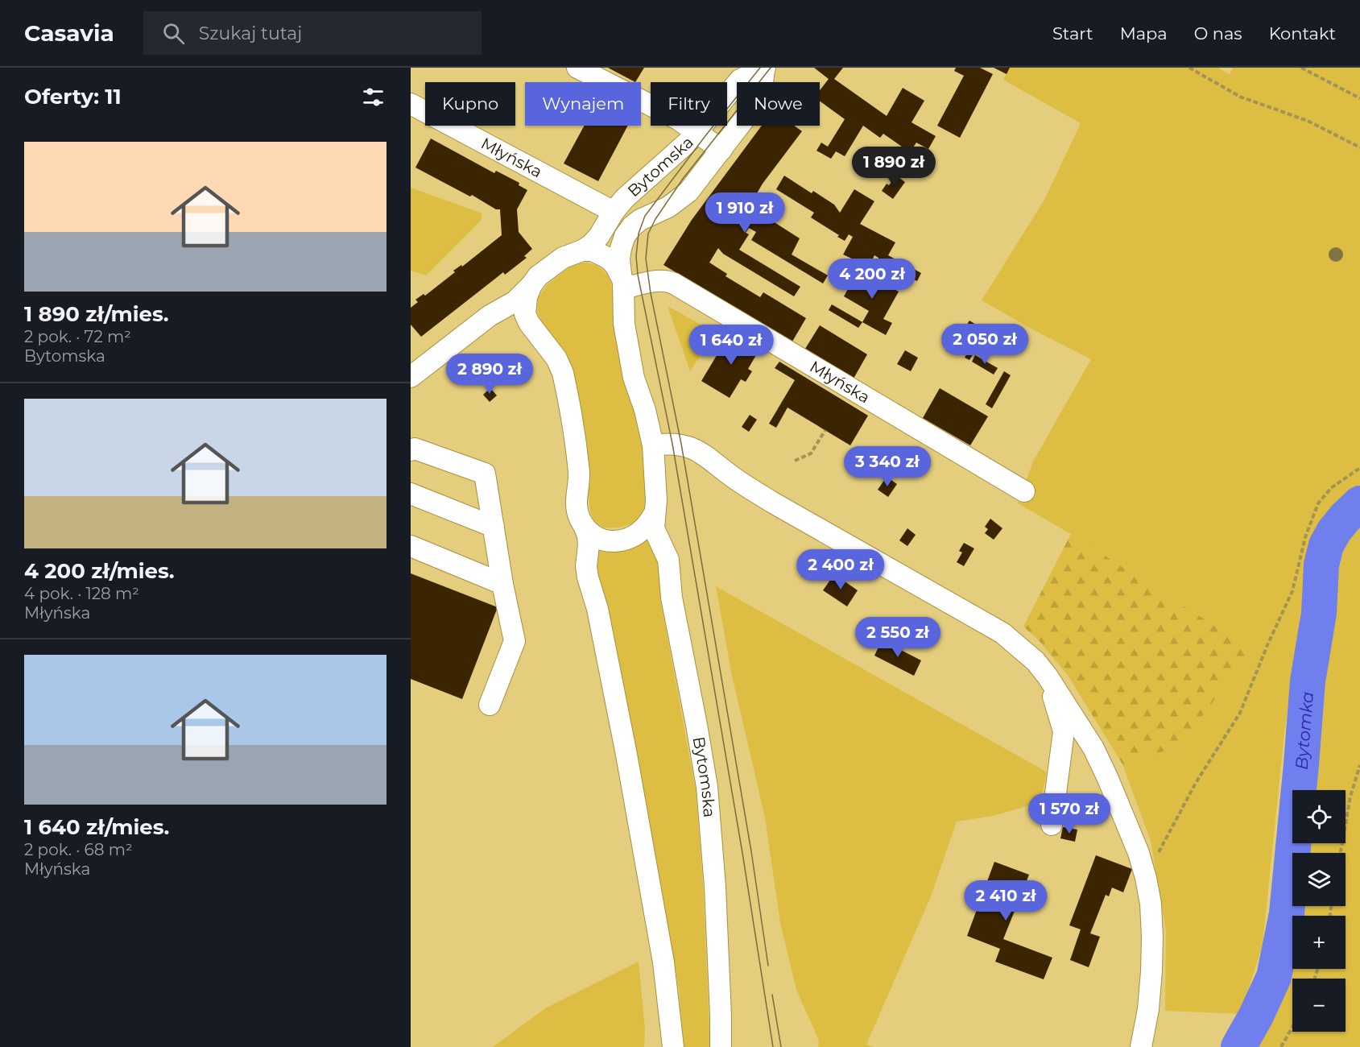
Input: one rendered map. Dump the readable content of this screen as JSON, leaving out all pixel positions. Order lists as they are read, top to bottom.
{
  "streets": {
    "street": ["Młyńska", "Bytomska"]
  },
  "crossings": [
    ["Młyńska", "Bytomska"]
  ],
  "water": ["Bytomka"],
  "page": {
    "header": "Casavia",
    "search": "Szukaj tutaj",
    "nav": [
      "Start",
      "Mapa",
      "O nas",
      "Kontakt"
    ],
    "heading": "Oferty: 11",
    "chip": [
      "Kupno",
      "Wynajem",
      "Filtry",
      "Nowe"
    ],
    "list": [
      {
        "name": "1 890 zł/mies.",
        "note": "2 pok. · 72 m² · Bytomska"
      },
      {
        "name": "4 200 zł/mies.",
        "note": "4 pok. · 128 m² · Młyńska"
      },
      {
        "name": "1 640 zł/mies.",
        "note": "2 pok. · 68 m² · Młyńska"
      }
    ],
    "price": [
      "1 890 zł",
      "1 910 zł",
      "4 200 zł",
      "2 050 zł",
      "1 640 zł",
      "2 890 zł",
      "3 340 zł",
      "2 400 zł",
      "2 550 zł",
      "1 570 zł",
      "2 410 zł"
    ],
    "map_buttons": ["+", "−"]
  }
}
